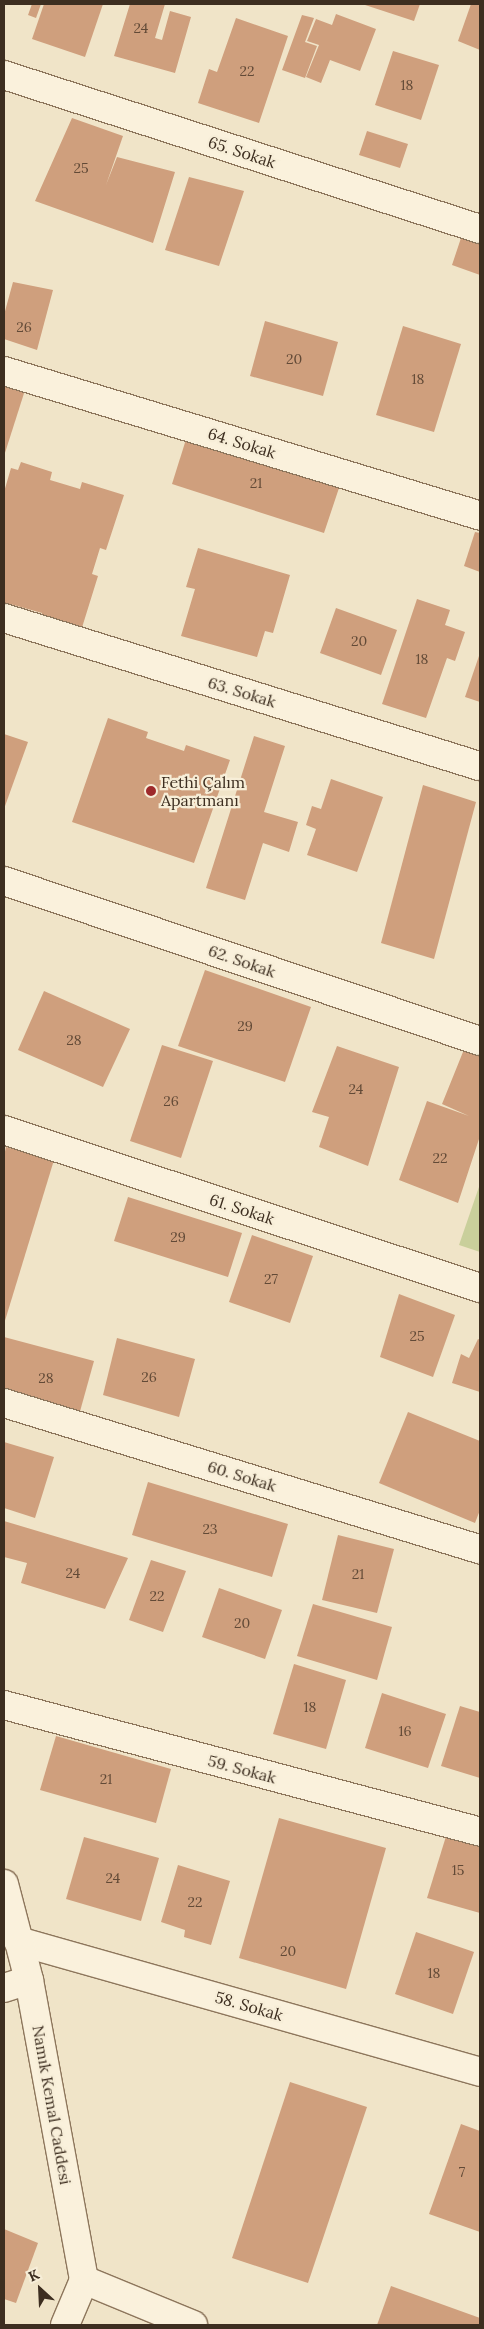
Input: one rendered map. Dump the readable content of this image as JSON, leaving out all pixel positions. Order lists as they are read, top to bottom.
{
  "streets": {
    "street": [
      "65. Sokak",
      "64. Sokak",
      "63. Sokak",
      "62. Sokak",
      "61. Sokak",
      "60. Sokak",
      "59. Sokak",
      "58. Sokak",
      "Namık Kemal Caddesi"
    ]
  },
  "crossings": [
    ["58. Sokak", "Namık Kemal Caddesi"]
  ],
  "places": ["Fethi Çalım Apartmanı"],
  "house_numbers": [
    "24",
    "22",
    "18",
    "25",
    "26",
    "20",
    "18",
    "21",
    "20",
    "18",
    "29",
    "28",
    "24",
    "26",
    "22",
    "29",
    "27",
    "25",
    "26",
    "28",
    "23",
    "24",
    "21",
    "22",
    "20",
    "18",
    "16",
    "21",
    "15",
    "24",
    "22",
    "20",
    "18",
    "7"
  ],
  "north": "top left"
}
